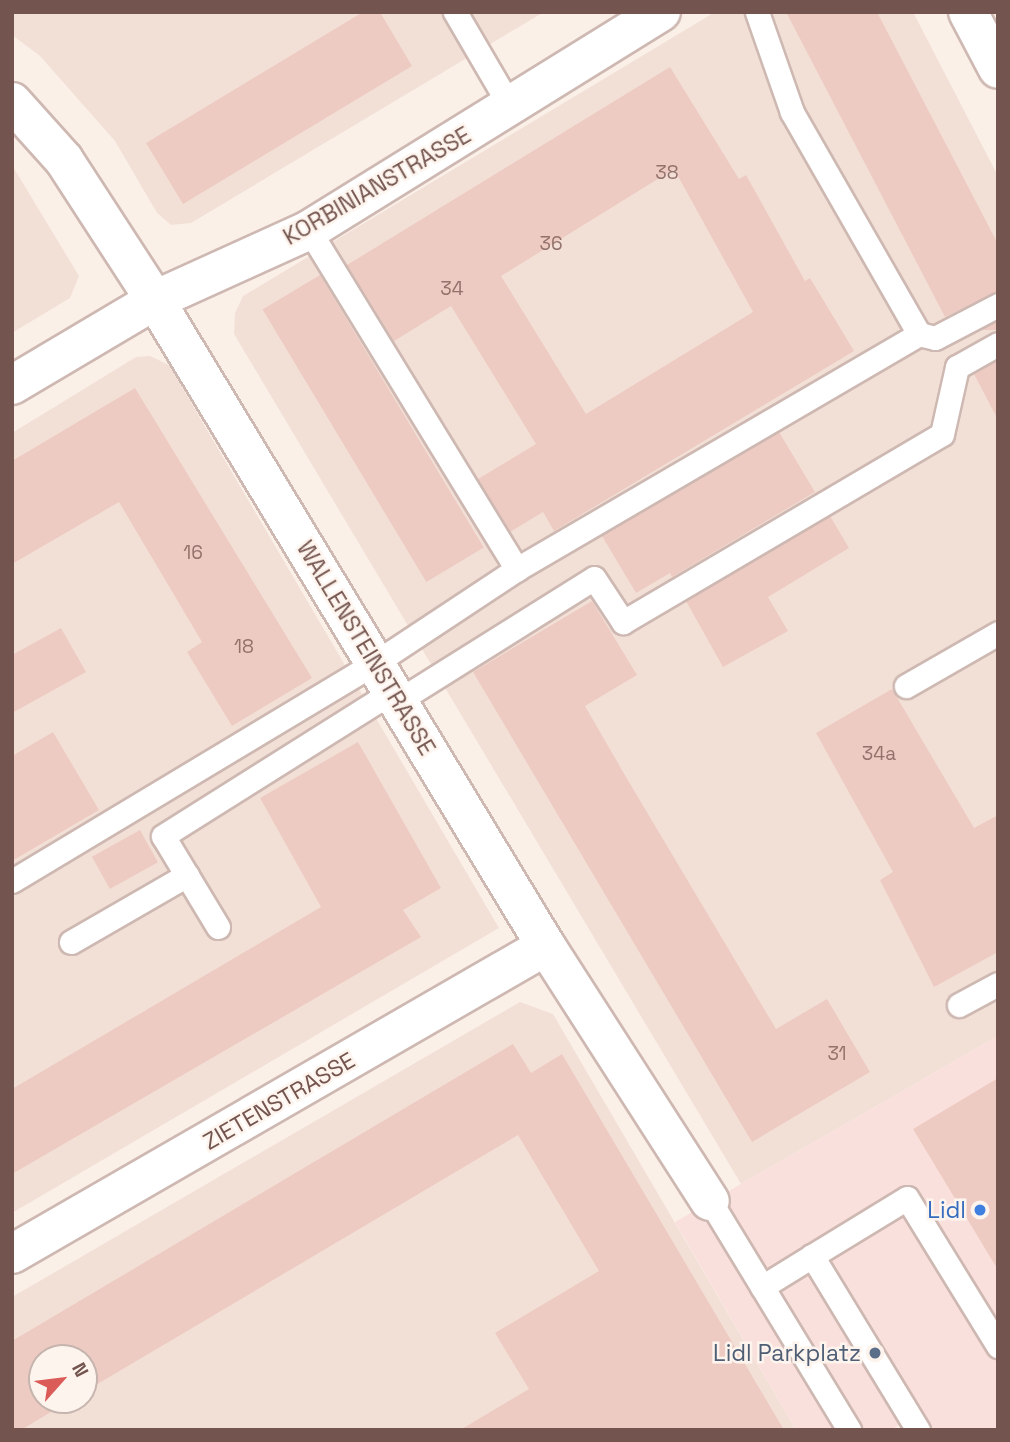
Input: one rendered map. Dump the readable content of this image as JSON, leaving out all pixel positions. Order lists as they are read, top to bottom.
{
  "streets": {
    "street": ["KORBINIANSTRASSE", "WALLENSTEINSTRASSE", "ZIETENSTRASSE"]
  },
  "crossings": [
    ["KORBINIANSTRASSE", "WALLENSTEINSTRASSE"],
    ["WALLENSTEINSTRASSE", "ZIETENSTRASSE"]
  ],
  "places": ["Lidl", "Lidl Parkplatz"],
  "house_numbers": [
    "38",
    "36",
    "34",
    "16",
    "18",
    "34a",
    "31"
  ],
  "north": "top right"
}
